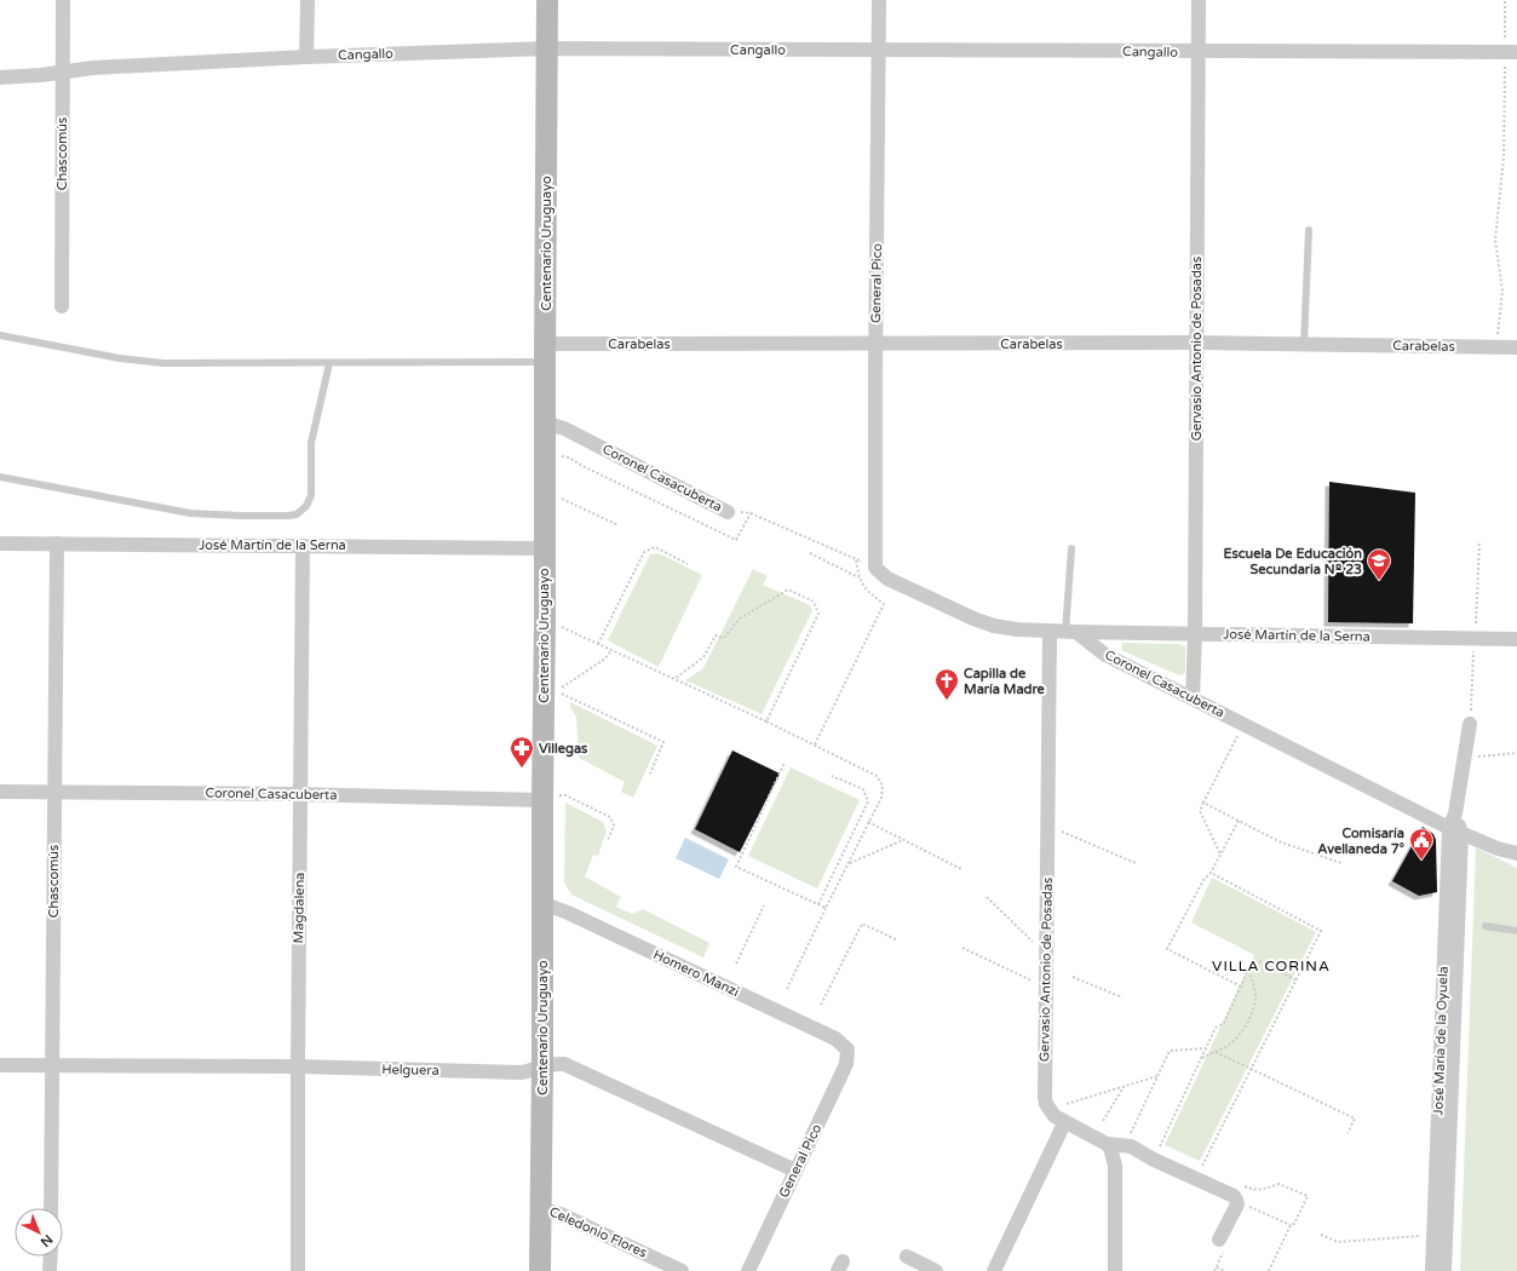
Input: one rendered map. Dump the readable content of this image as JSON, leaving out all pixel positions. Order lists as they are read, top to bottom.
{
  "streets": {
    "main road": ["Centenario Uruguayo"],
    "street": [
      "Cangallo",
      "Chascomús",
      "General Pico",
      "Carabelas",
      "Gervasio Antonio de Posadas",
      "Coronel Casacuberta",
      "José Martín de la Serna",
      "Magdalena",
      "Homero Manzi",
      "José María de la Oyuela",
      "Helguera",
      "Celedonio Flores"
    ]
  },
  "crossings": [
    ["Cangallo", "Chascomús"],
    ["Cangallo", "Centenario Uruguayo"],
    ["Cangallo", "General Pico"],
    ["Cangallo", "Gervasio Antonio de Posadas"],
    ["Chascomús", "Coronel Casacuberta"],
    ["Chascomús", "José Martín de la Serna"],
    ["Chascomús", "Helguera"],
    ["Centenario Uruguayo", "Carabelas"],
    ["Centenario Uruguayo", "Coronel Casacuberta"],
    ["Centenario Uruguayo", "José Martín de la Serna"],
    ["Centenario Uruguayo", "Homero Manzi"],
    ["Centenario Uruguayo", "Helguera"],
    ["Centenario Uruguayo", "Celedonio Flores"],
    ["General Pico", "Carabelas"],
    ["General Pico", "Coronel Casacuberta"],
    ["General Pico", "Homero Manzi"],
    ["General Pico", "Helguera"],
    ["Carabelas", "Gervasio Antonio de Posadas"],
    ["Gervasio Antonio de Posadas", "Coronel Casacuberta"],
    ["Gervasio Antonio de Posadas", "José Martín de la Serna"],
    ["Coronel Casacuberta", "José Martín de la Serna"],
    ["Coronel Casacuberta", "Magdalena"],
    ["Coronel Casacuberta", "José María de la Oyuela"],
    ["José Martín de la Serna", "Magdalena"],
    ["Magdalena", "Helguera"]
  ],
  "districts": ["VILLA CORINA"],
  "places": {
    "school or university": ["Escuela De Educación Secundaria Nº 23"],
    "church": ["Capilla de María Madre"],
    "pharmacy": ["Villegas"],
    "public building": ["Comisaría Avellaneda 7°"]
  },
  "north": "bottom right"
}
